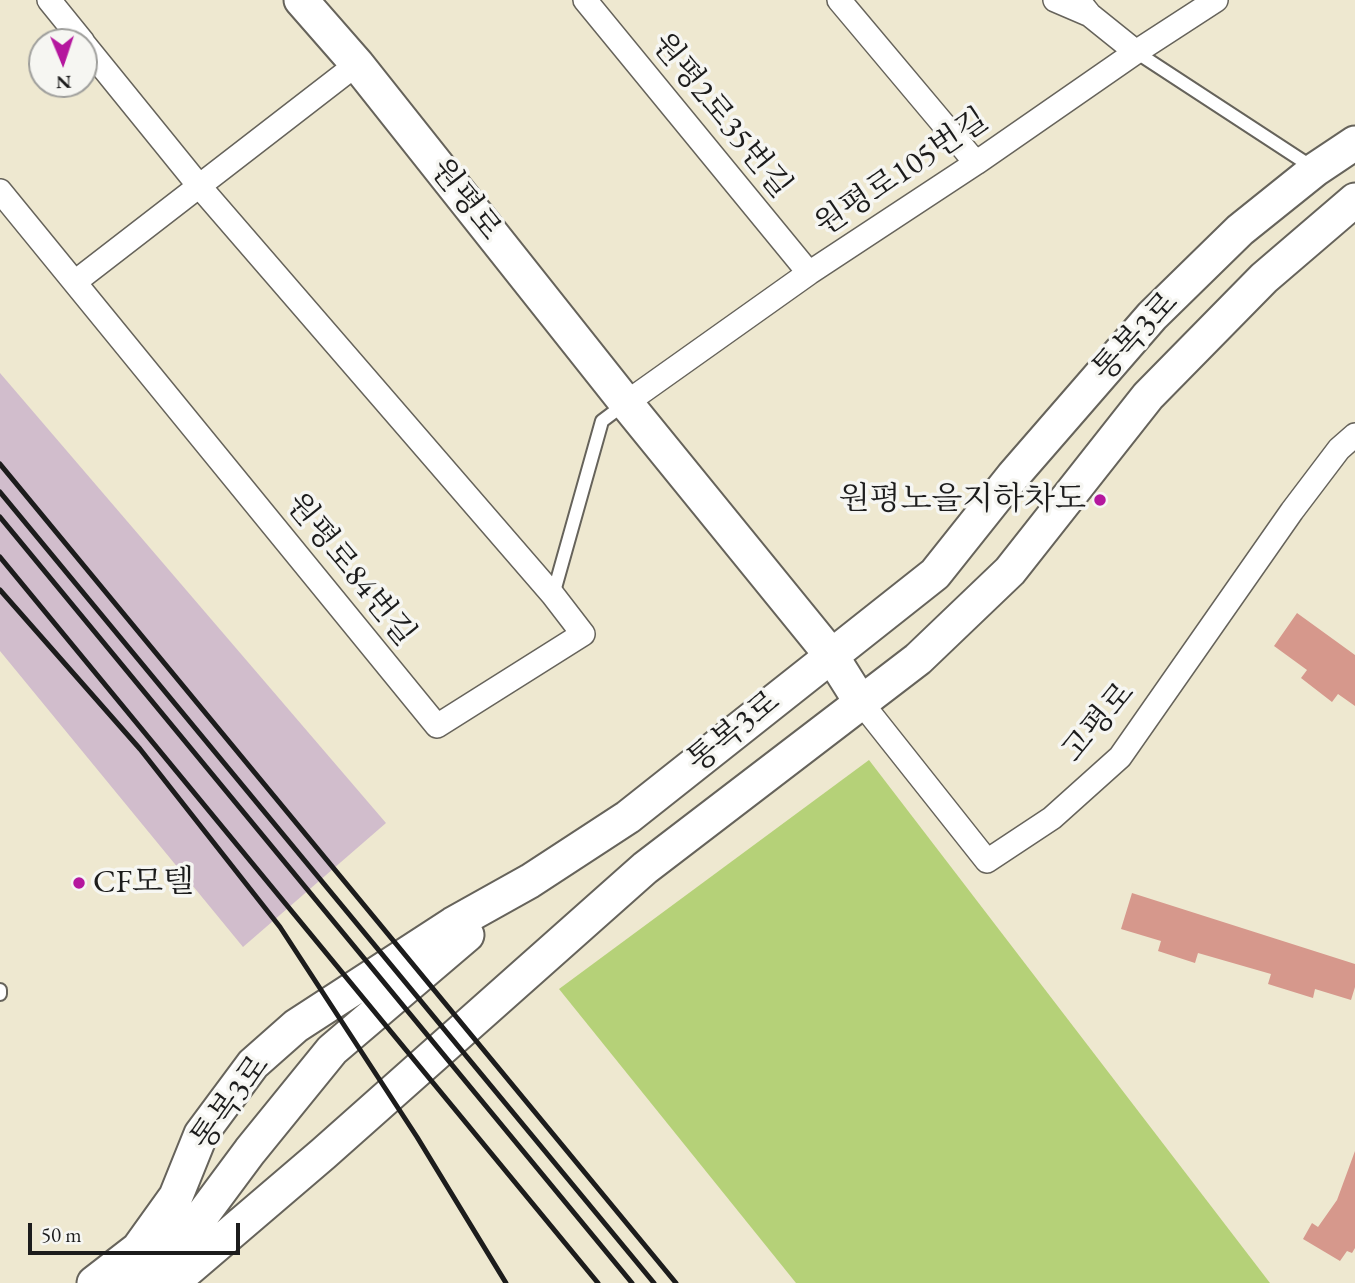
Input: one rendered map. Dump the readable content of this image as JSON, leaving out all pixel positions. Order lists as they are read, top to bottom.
{
  "streets": {
    "street": [
      "원평2로35번길",
      "원평로105번길",
      "원평로",
      "통복3로",
      "원평로84번길",
      "고평로"
    ]
  },
  "crossings": [
    ["원평2로35번길", "원평로105번길"],
    ["원평로105번길", "원평로"],
    ["원평로", "통복3로"],
    ["원평로", "고평로"],
    ["통복3로", "고평로"]
  ],
  "places": ["원평노을지하차도", "CF모텔"],
  "scale_bar": "50 m",
  "north": "bottom"
}
